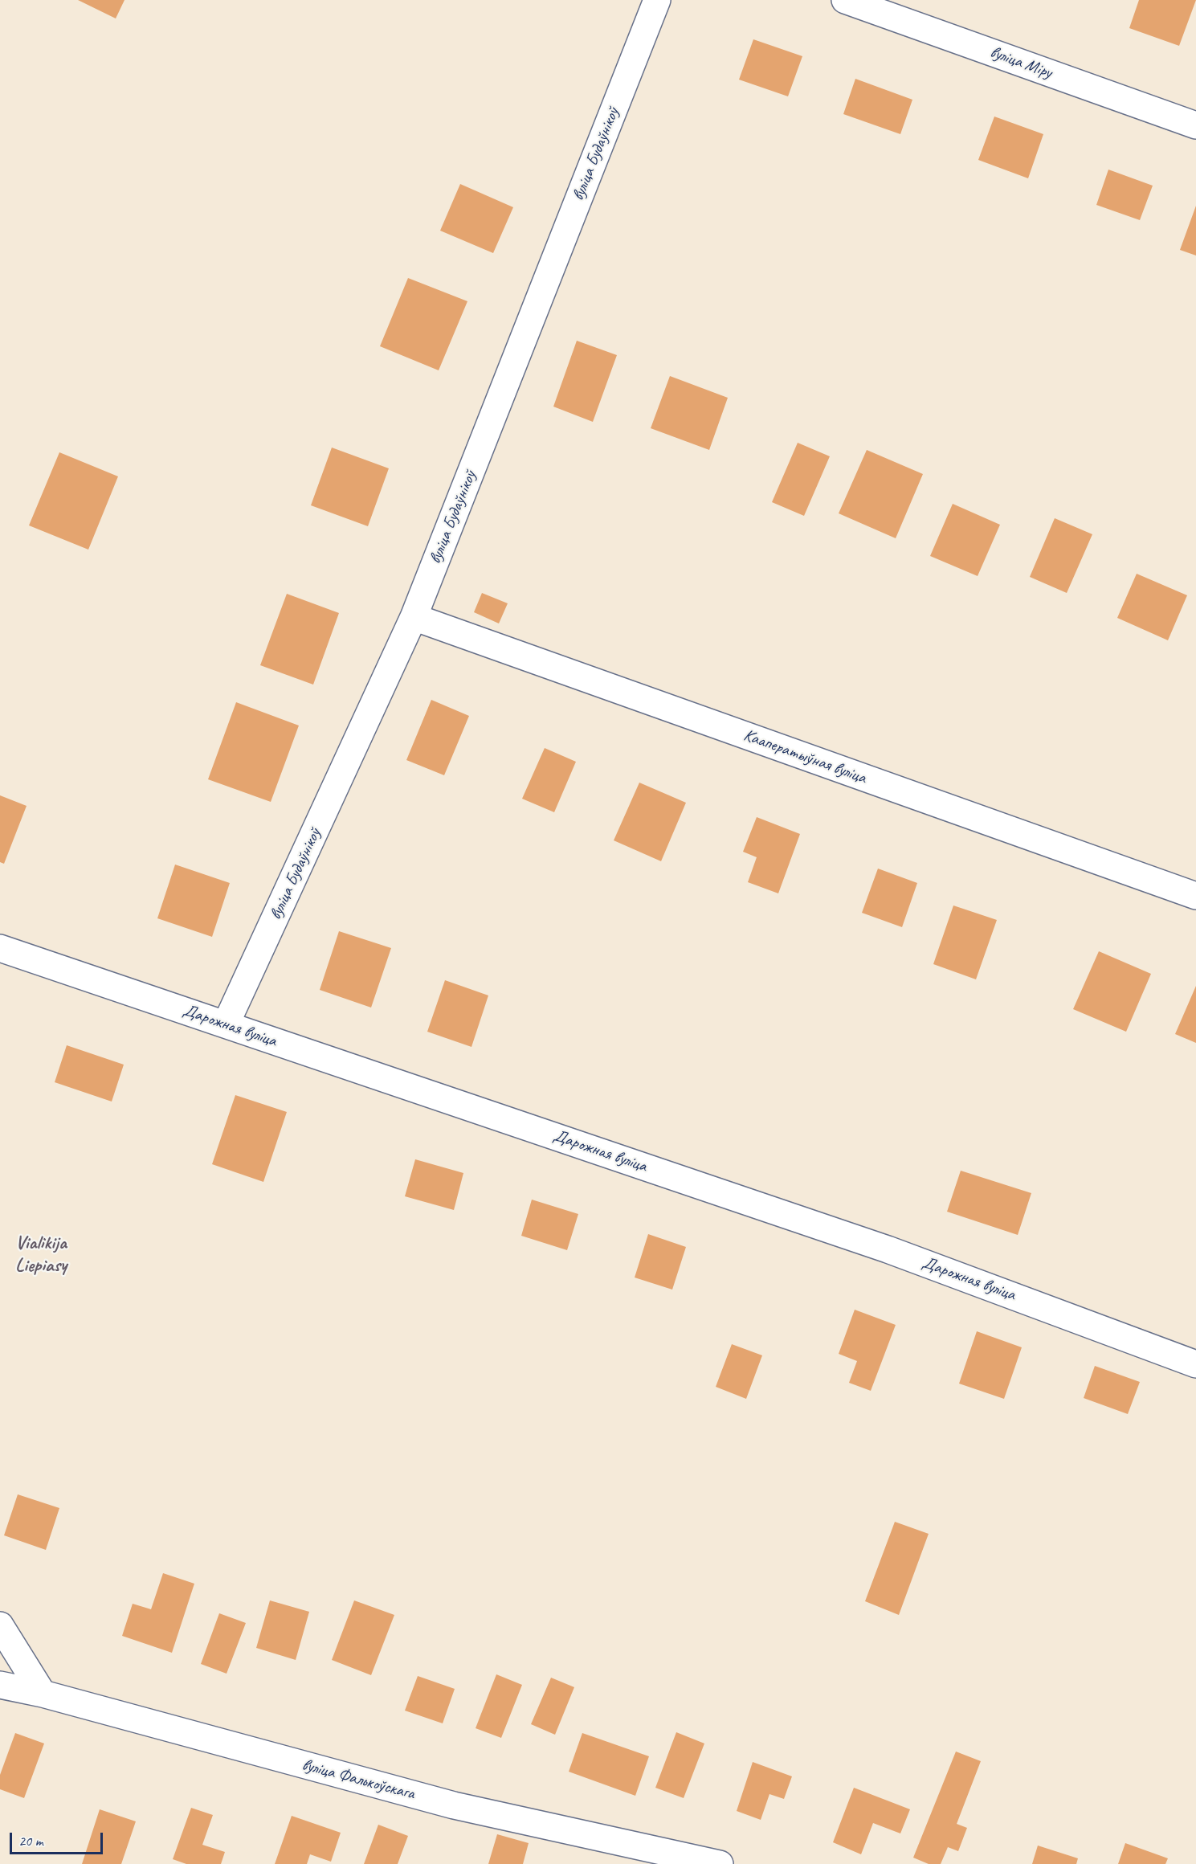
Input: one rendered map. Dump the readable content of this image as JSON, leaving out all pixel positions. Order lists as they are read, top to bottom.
{
  "streets": {
    "street": [
      "вуліца Міру",
      "вуліца Будаўнікоў",
      "Кааператыўная вуліца",
      "Дарожная вуліца",
      "вуліца Фалькоўскага"
    ]
  },
  "crossings": [
    ["вуліца Будаўнікоў", "Кааператыўная вуліца"],
    ["вуліца Будаўнікоў", "Дарожная вуліца"]
  ],
  "districts": ["Vialikija Liepiasy"],
  "scale_bar": "20 m"
}
